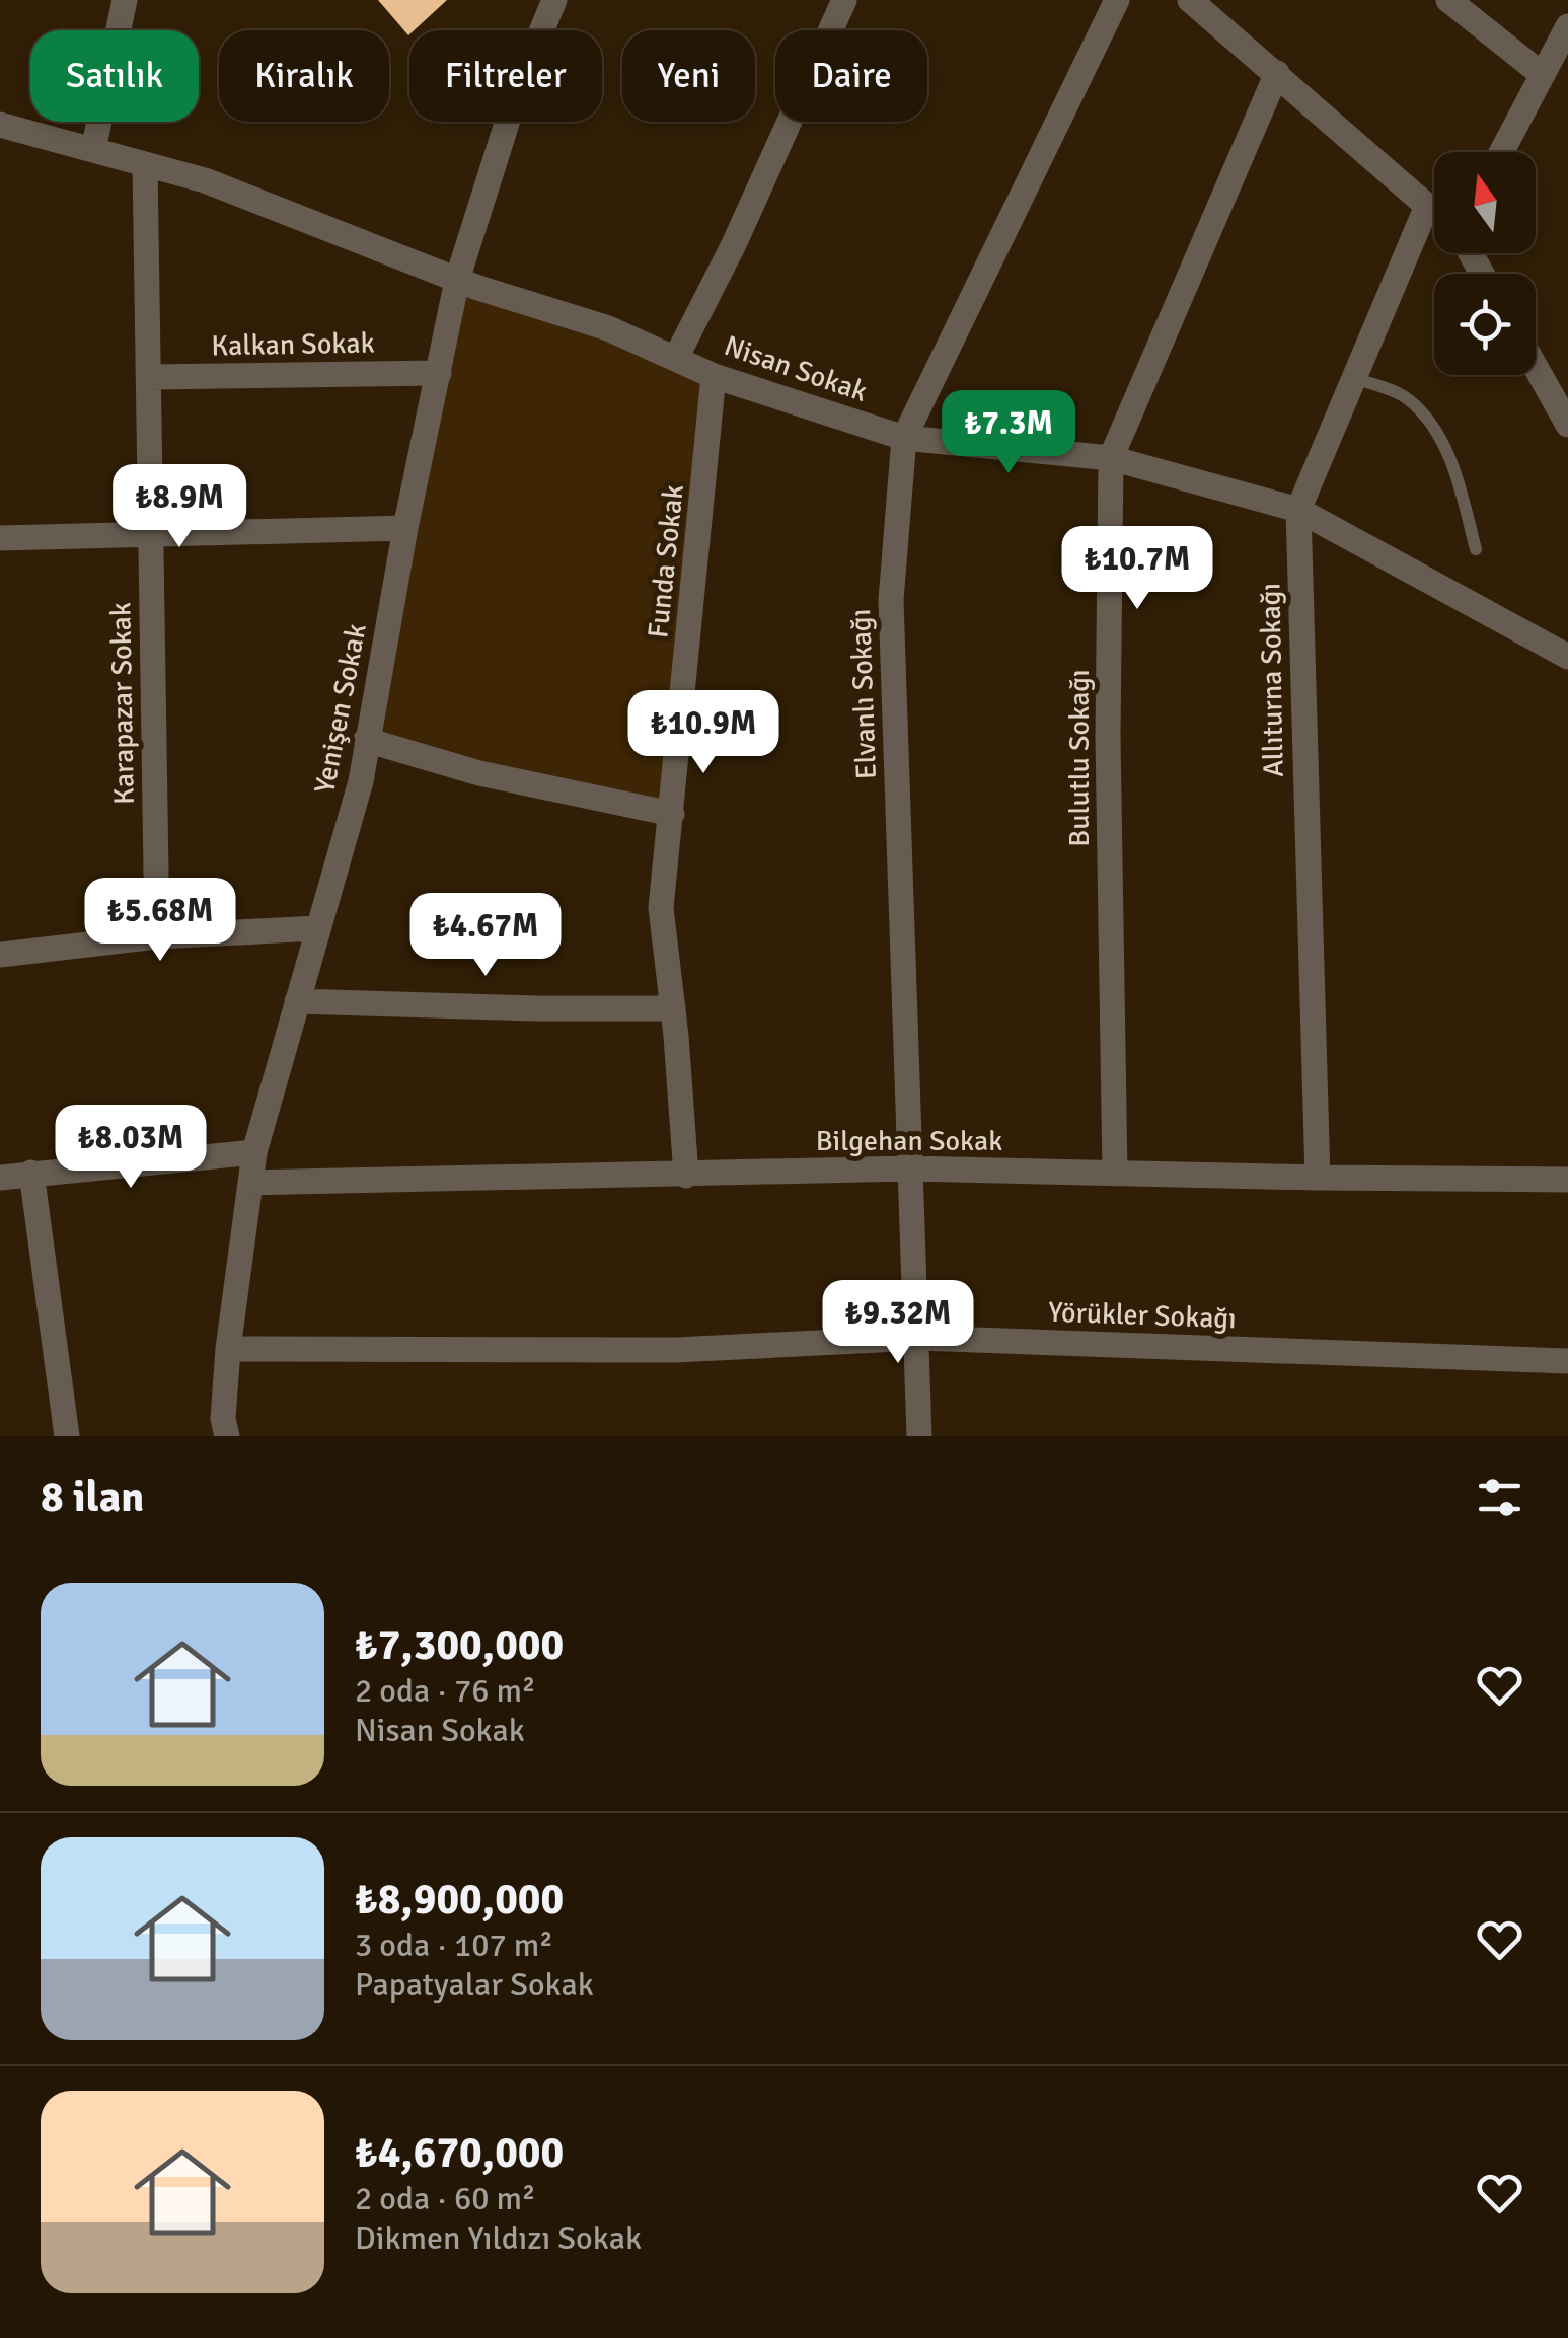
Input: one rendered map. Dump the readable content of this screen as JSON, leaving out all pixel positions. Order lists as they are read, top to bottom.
{
  "streets": {
    "street": [
      "Kalkan Sokak",
      "Nisan Sokak",
      "Funda Sokak",
      "Allıturna Sokağı",
      "Elvanlı Sokağı",
      "Karapazar Sokak",
      "Yenişen Sokak",
      "Bulutlu Sokağı",
      "Bilgehan Sokak",
      "Yörükler Sokağı"
    ]
  },
  "crossings": [
    ["Kalkan Sokak", "Karapazar Sokak"],
    ["Kalkan Sokak", "Yenişen Sokak"],
    ["Nisan Sokak", "Funda Sokak"],
    ["Nisan Sokak", "Allıturna Sokağı"],
    ["Nisan Sokak", "Elvanlı Sokağı"],
    ["Nisan Sokak", "Karapazar Sokak"],
    ["Nisan Sokak", "Yenişen Sokak"],
    ["Nisan Sokak", "Bulutlu Sokağı"],
    ["Funda Sokak", "Bilgehan Sokak"],
    ["Allıturna Sokağı", "Bilgehan Sokak"],
    ["Elvanlı Sokağı", "Bilgehan Sokak"],
    ["Elvanlı Sokağı", "Yörükler Sokağı"],
    ["Yenişen Sokak", "Bilgehan Sokak"],
    ["Yenişen Sokak", "Yörükler Sokağı"],
    ["Bulutlu Sokağı", "Bilgehan Sokak"]
  ],
  "north": "top",
  "page": {
    "chip": [
      "Satılık",
      "Kiralık",
      "Filtreler",
      "Yeni",
      "Daire"
    ],
    "price": [
      "₺7.3M",
      "₺8.9M",
      "₺10.7M",
      "₺10.9M",
      "₺5.68M",
      "₺4.67M",
      "₺8.03M",
      "₺9.32M"
    ],
    "heading": "8 ilan",
    "list": [
      {
        "name": "₺7,300,000",
        "note": "2 oda · 76 m² · Nisan Sokak"
      },
      {
        "name": "₺8,900,000",
        "note": "3 oda · 107 m² · Papatyalar Sokak"
      },
      {
        "name": "₺4,670,000",
        "note": "2 oda · 60 m² · Dikmen Yıldızı Sokak"
      }
    ]
  }
}
